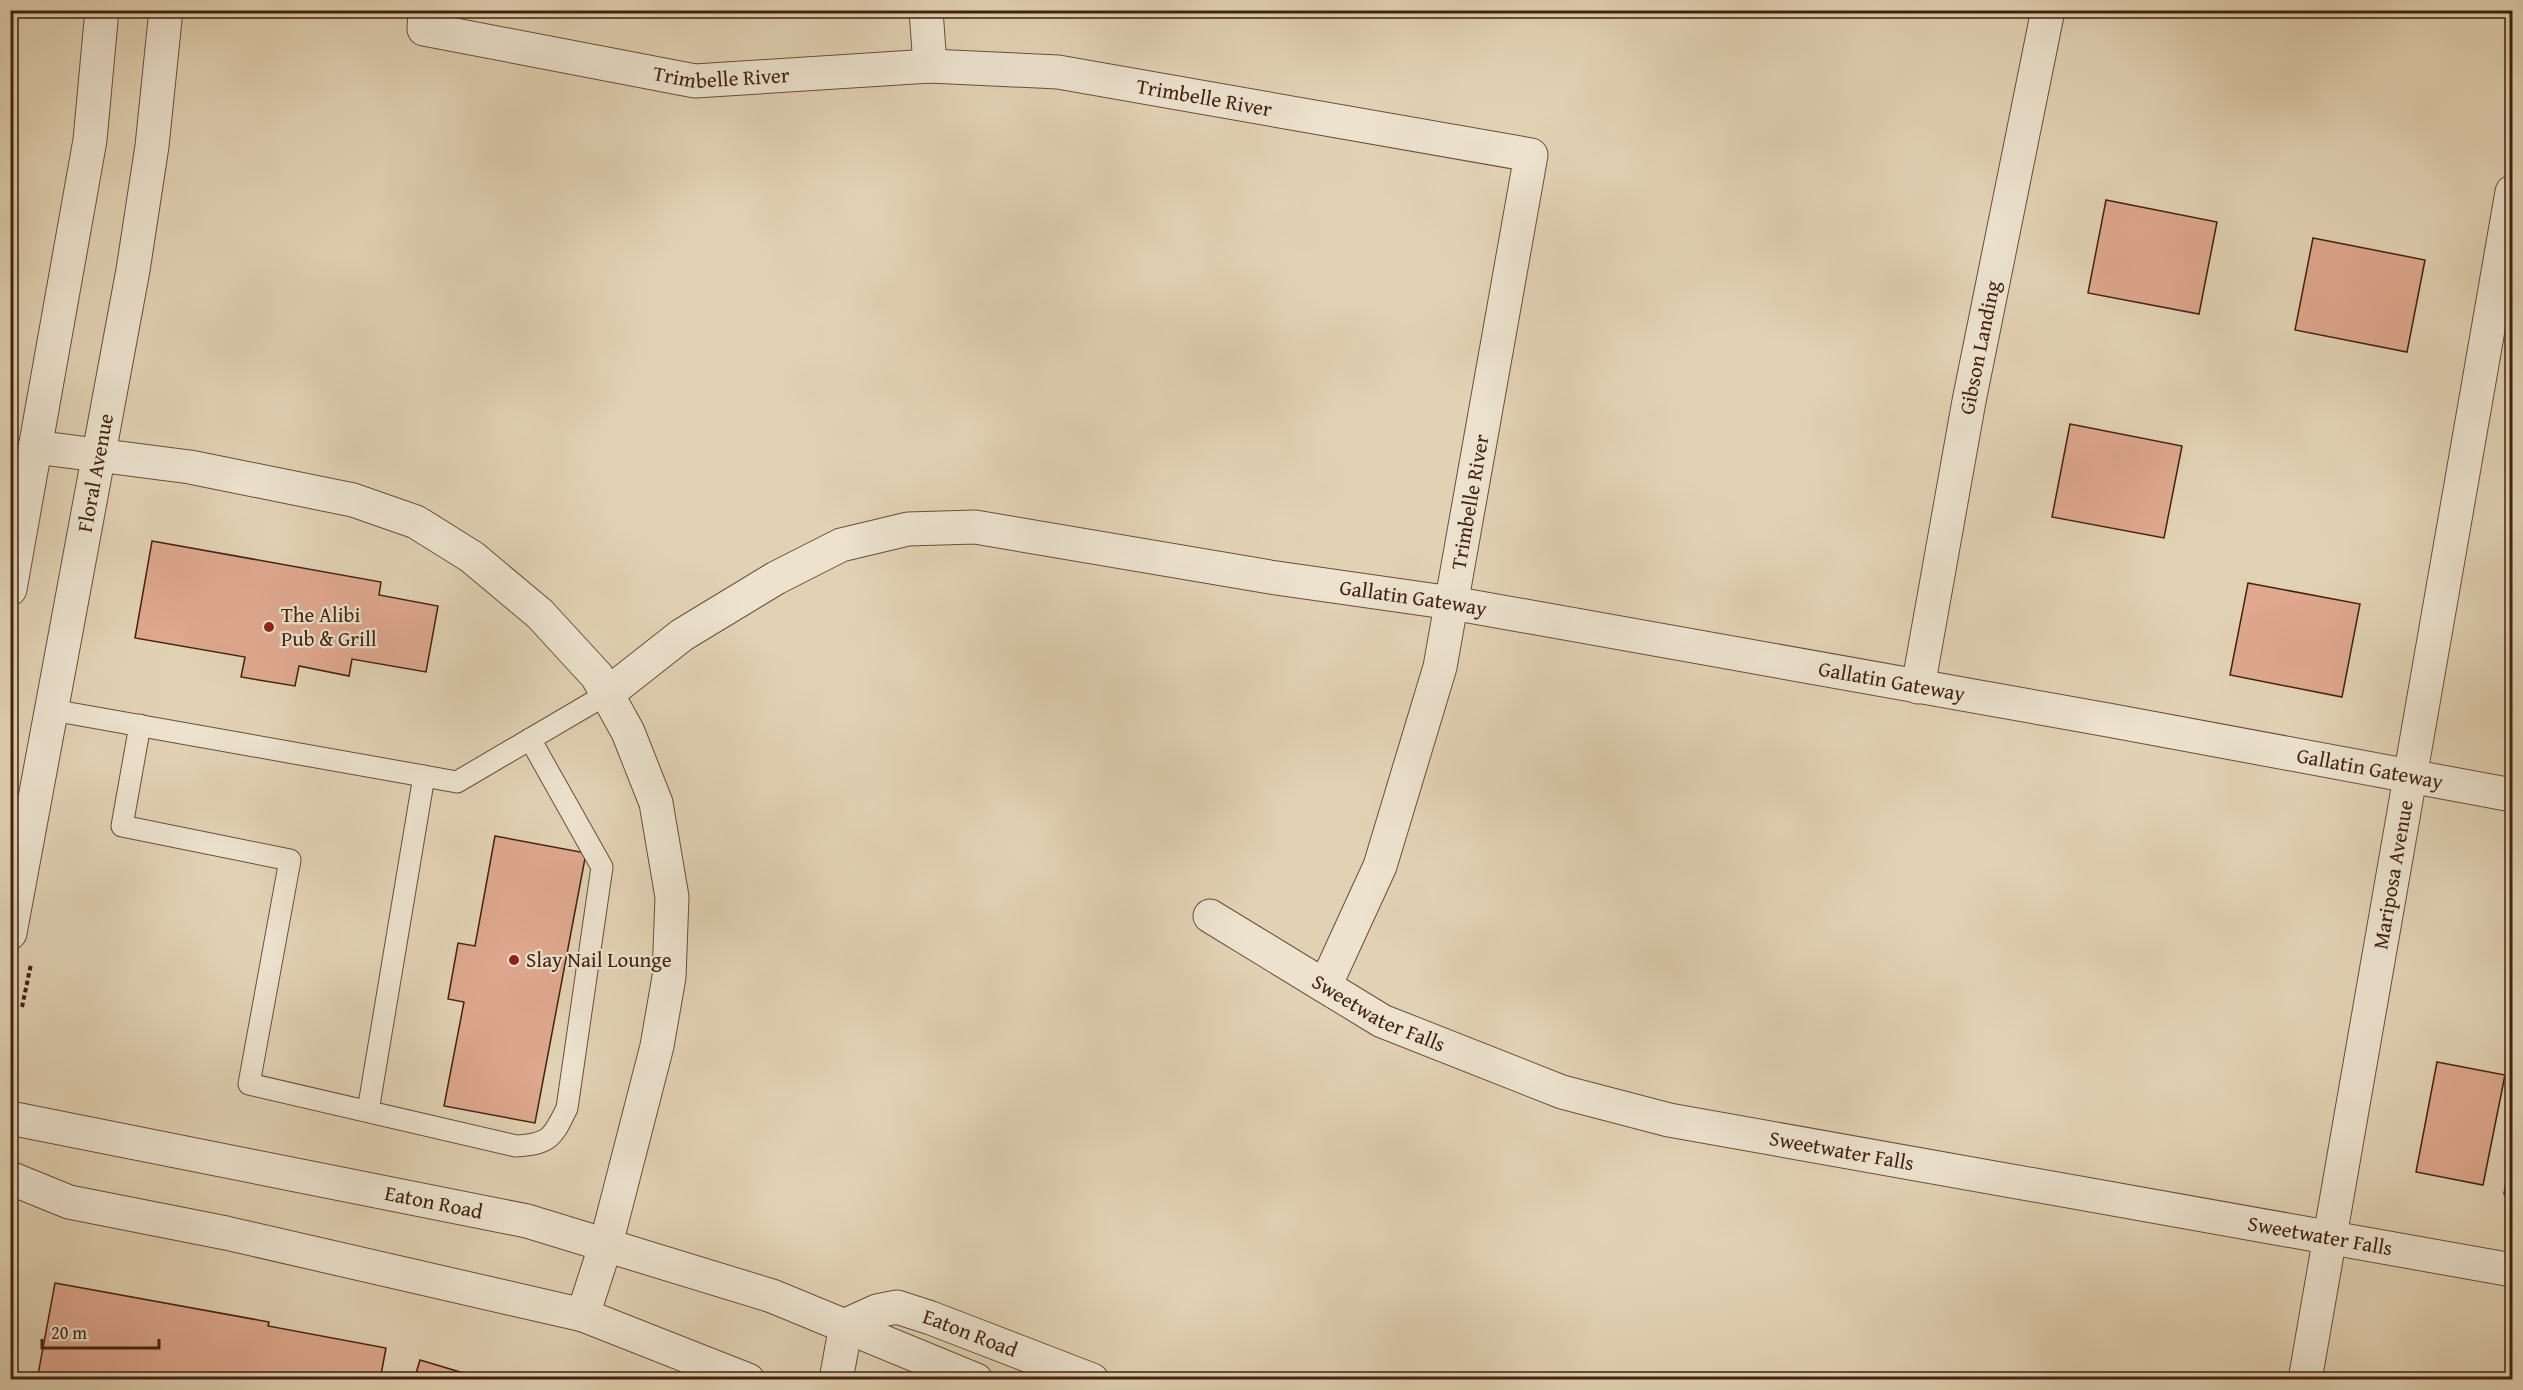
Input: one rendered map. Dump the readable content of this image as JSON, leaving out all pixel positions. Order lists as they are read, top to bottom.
{
  "streets": {
    "street": [
      "Trimbelle River",
      "Gibson Landing",
      "Floral Avenue",
      "Gallatin Gateway",
      "Mariposa Avenue",
      "Sweetwater Falls",
      "Eaton Road"
    ]
  },
  "crossings": [
    ["Trimbelle River", "Gallatin Gateway"],
    ["Gibson Landing", "Gallatin Gateway"],
    ["Gallatin Gateway", "Mariposa Avenue"],
    ["Mariposa Avenue", "Sweetwater Falls"]
  ],
  "places": ["The Alibi Pub & Grill", "Slay Nail Lounge"],
  "scale_bar": "20 m"
}
